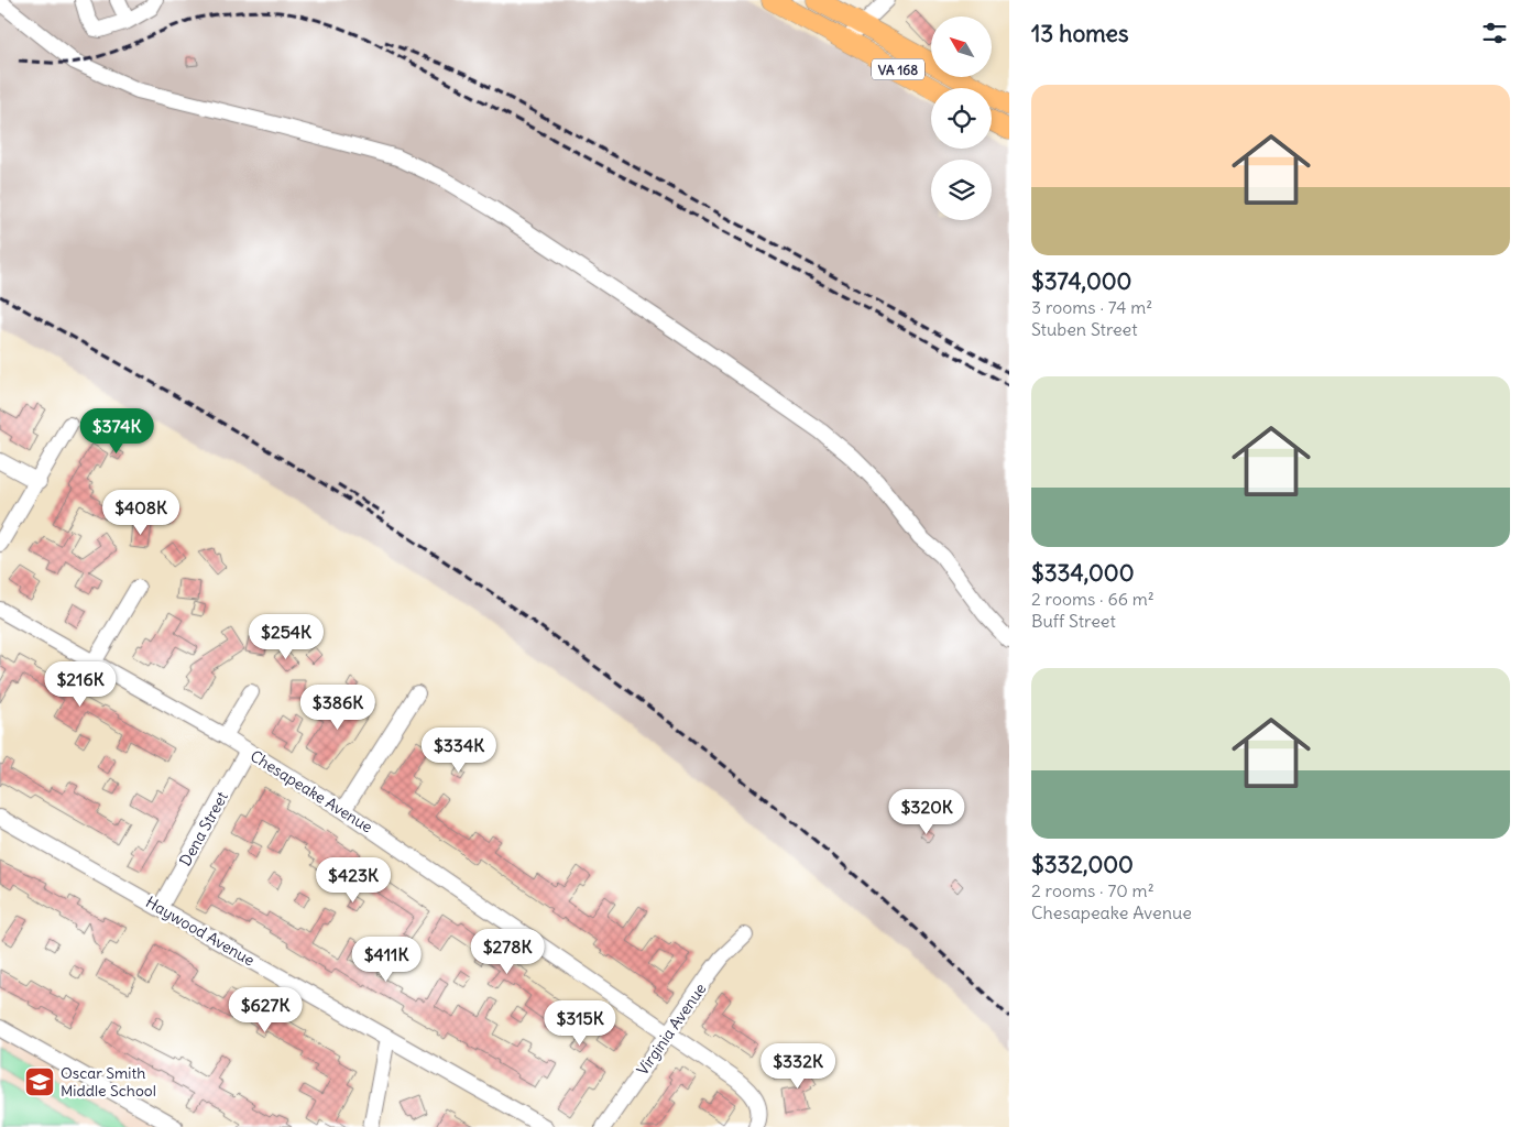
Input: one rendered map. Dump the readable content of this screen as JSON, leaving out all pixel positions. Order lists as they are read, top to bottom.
{
  "streets": {
    "main road": ["VA 168"],
    "street": [
      "Chesapeake Avenue",
      "Dena Street",
      "Haywood Avenue",
      "Virginia Avenue"
    ]
  },
  "crossings": [
    ["Chesapeake Avenue", "Dena Street"],
    ["Chesapeake Avenue", "Virginia Avenue"],
    ["Dena Street", "Haywood Avenue"]
  ],
  "places": {
    "school or university": ["Oscar Smith Middle School"]
  },
  "north": "top left",
  "page": {
    "heading": "13 homes",
    "list": [
      {
        "name": "$374,000",
        "note": "3 rooms · 74 m² · Stuben Street"
      },
      {
        "name": "$334,000",
        "note": "2 rooms · 66 m² · Buff Street"
      },
      {
        "name": "$332,000",
        "note": "2 rooms · 70 m² · Chesapeake Avenue"
      }
    ],
    "price": [
      "$374K",
      "$408K",
      "$254K",
      "$216K",
      "$386K",
      "$334K",
      "$320K",
      "$423K",
      "$278K",
      "$411K",
      "$627K",
      "$315K",
      "$332K"
    ]
  }
}
